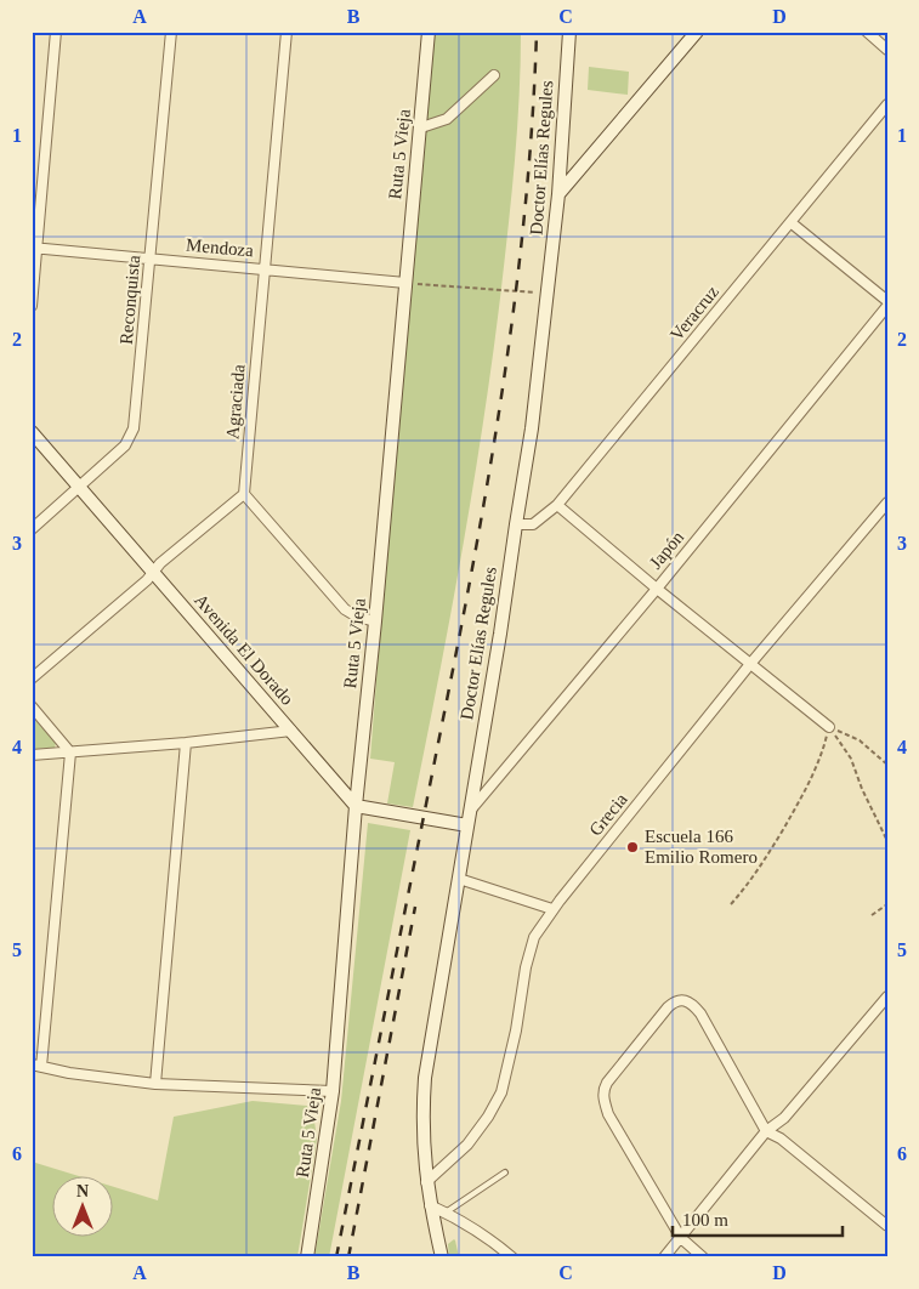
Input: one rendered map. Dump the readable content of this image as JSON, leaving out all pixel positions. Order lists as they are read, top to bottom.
{
  "streets": {
    "street": [
      "Ruta 5 Vieja",
      "Doctor Elías Regules",
      "Mendoza",
      "Reconquista",
      "Veracruz",
      "Agraciada",
      "Japón",
      "Avenida El Dorado",
      "Grecia"
    ]
  },
  "crossings": [
    ["Ruta 5 Vieja", "Mendoza"],
    ["Ruta 5 Vieja", "Avenida El Dorado"],
    ["Doctor Elías Regules", "Veracruz"],
    ["Doctor Elías Regules", "Japón"],
    ["Doctor Elías Regules", "Grecia"],
    ["Mendoza", "Reconquista"],
    ["Mendoza", "Agraciada"],
    ["Reconquista", "Avenida El Dorado"]
  ],
  "places": ["Escuela 166 Emilio Romero"],
  "scale_bar": "100 m",
  "north": "top",
  "grid": {
    "columns": [
      "A",
      "B",
      "C",
      "D"
    ],
    "rows": [
      "1",
      "2",
      "3",
      "4",
      "5",
      "6"
    ]
  }
}
